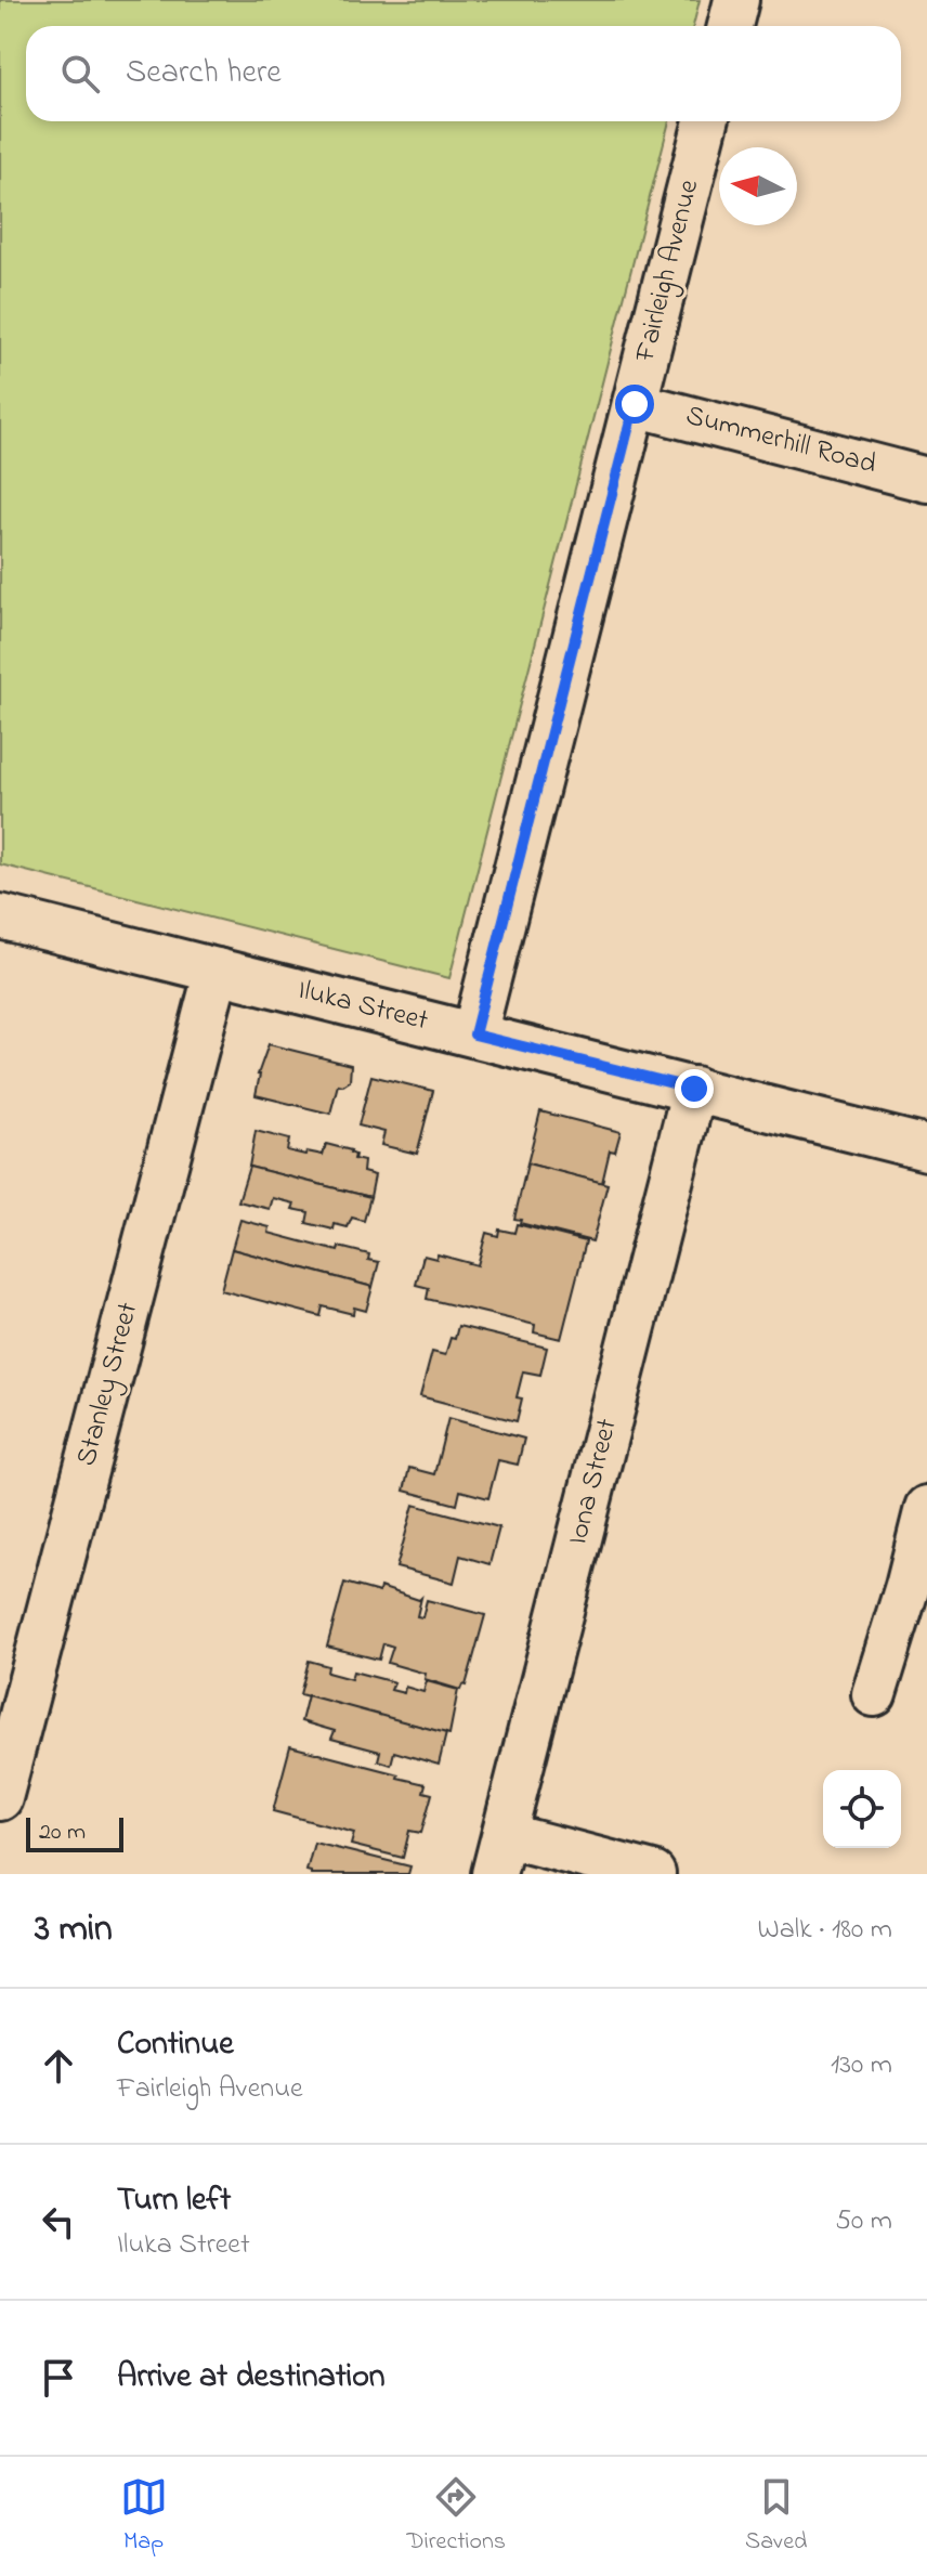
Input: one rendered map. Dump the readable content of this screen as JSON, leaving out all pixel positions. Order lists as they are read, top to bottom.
{
  "streets": {
    "street": [
      "Fairleigh Avenue",
      "Summerhill Road",
      "Iluka Street",
      "Stanley Street",
      "Iona Street"
    ]
  },
  "crossings": [
    ["Fairleigh Avenue", "Summerhill Road"],
    ["Fairleigh Avenue", "Iluka Street"],
    ["Iluka Street", "Stanley Street"],
    ["Iluka Street", "Iona Street"]
  ],
  "scale_bar": "20 m",
  "north": "left",
  "page": {
    "search": "Search here",
    "scale": "20 m",
    "heading": ["3 min", "Walk · 180 m"],
    "list": [
      ["Continue", "Fairleigh Avenue", "130 m"],
      ["Turn left", "Iluka Street", "50 m"],
      "Arrive at destination"
    ],
    "nav": ["Map", "Directions", "Saved"]
  }
}
